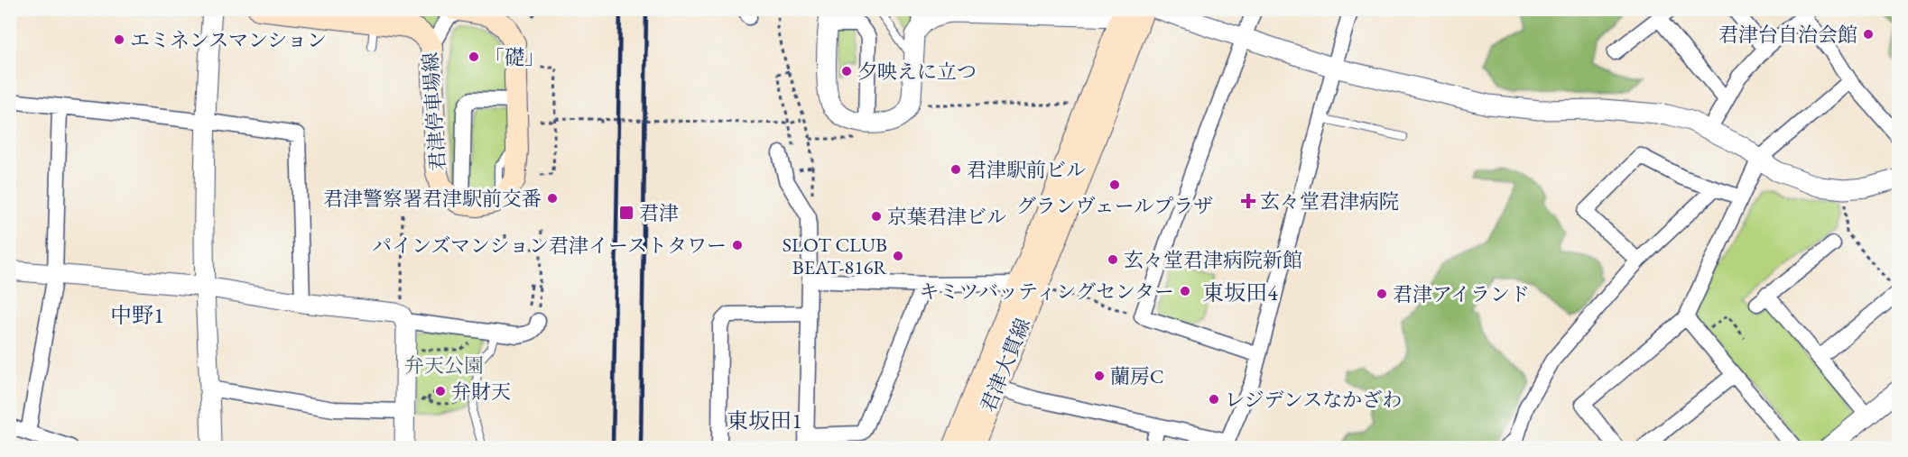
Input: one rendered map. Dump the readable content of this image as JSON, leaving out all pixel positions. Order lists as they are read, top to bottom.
{
  "streets": {
    "main road": ["君津停車場線", "君津大貫線"]
  },
  "districts": ["東坂田4", "中野1", "東坂田1"],
  "parks": ["弁天公園"],
  "places": {
    "other": [
      "君津台自治会館",
      "エミネンスマンション",
      "「礎」",
      "夕映えに立つ",
      "君津駅前ビル",
      "グランヴェールプラザ",
      "君津警察署君津駅前交番",
      "京葉君津ビル",
      "パインズマンション君津イーストタワー",
      "SLOT CLUB BEAT-816R",
      "玄々堂君津病院新館",
      "キミツバッティングセンター",
      "君津アイランド",
      "蘭房C",
      "弁財天",
      "レジデンスなかざわ"
    ],
    "health": ["玄々堂君津病院"],
    "transit": ["君津"]
  }
}
